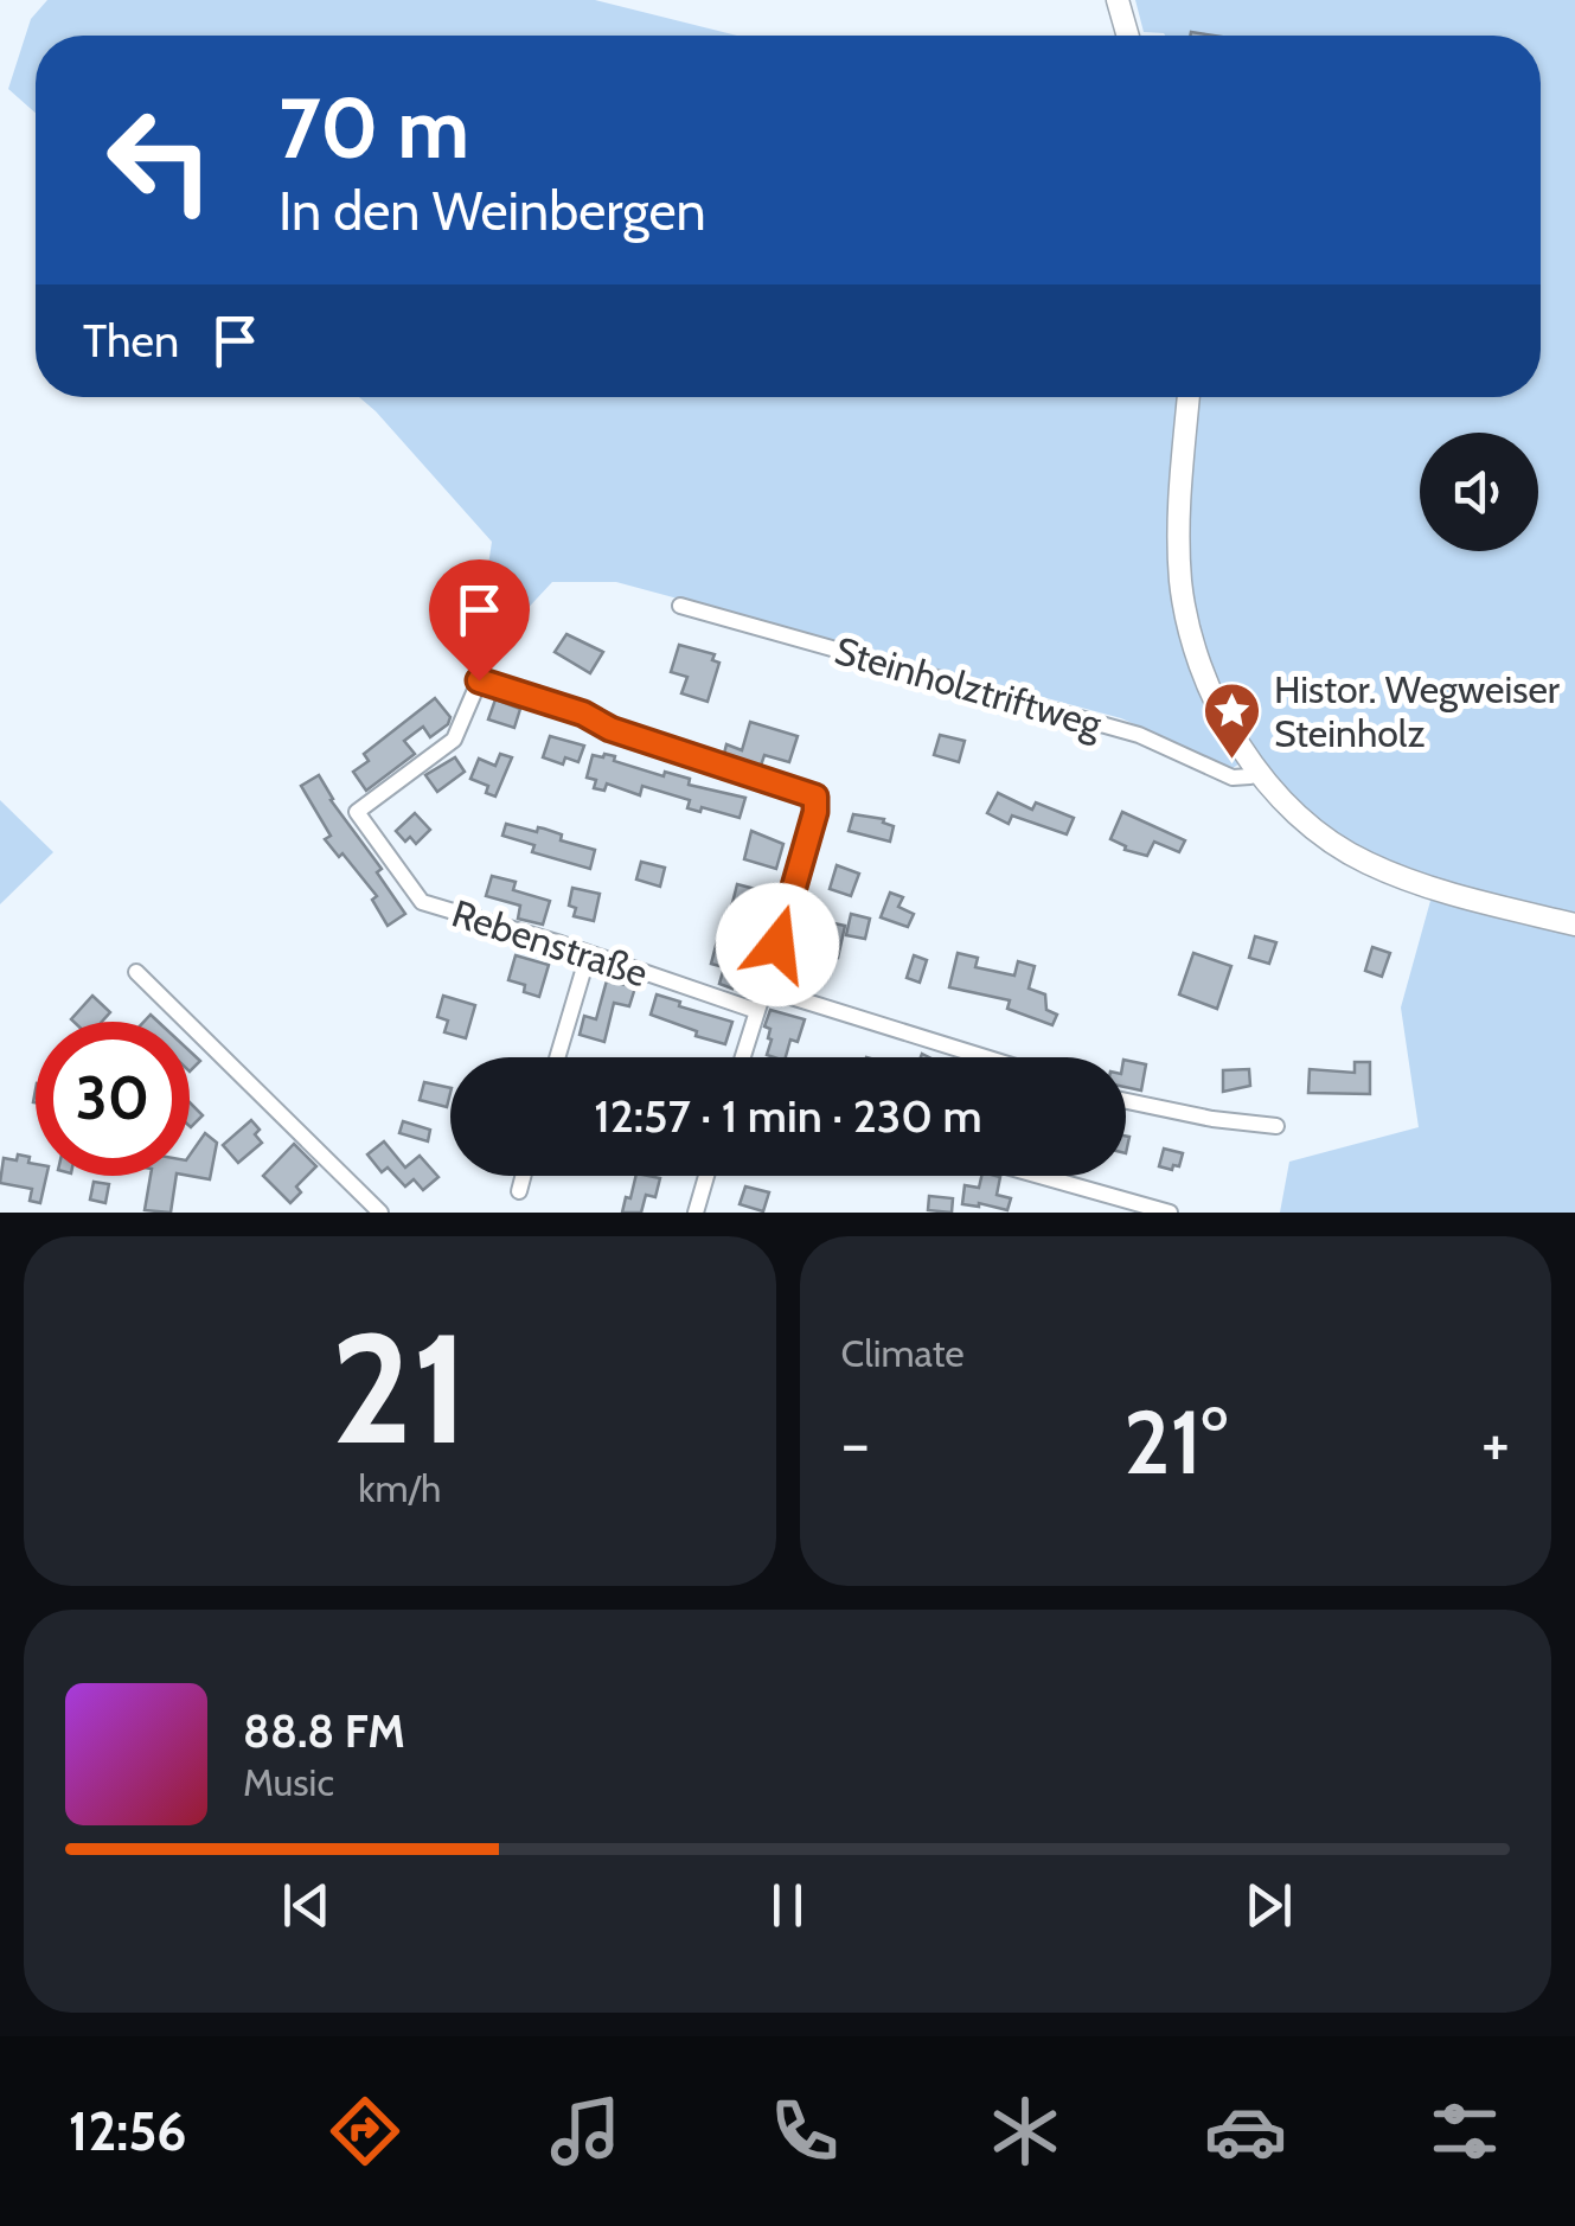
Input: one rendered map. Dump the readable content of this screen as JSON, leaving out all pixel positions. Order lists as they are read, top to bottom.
{
  "streets": {
    "street": ["Steinholztriftweg", "Rebenstraße"]
  },
  "places": {
    "place": ["Histor. Wegweiser Steinholz"]
  },
  "page": {
    "turn": ["70 m", "In den Weinbergen"],
    "then": "Then",
    "limit": "30",
    "trip": "12:57 · 1 min · 230 m",
    "tile": [
      ["21", "km/h"],
      "Climate"
    ],
    "heat": ["−", "21°", "+"],
    "song": ["88.8 FM", "Music"],
    "tabs": "12:56"
  }
}
